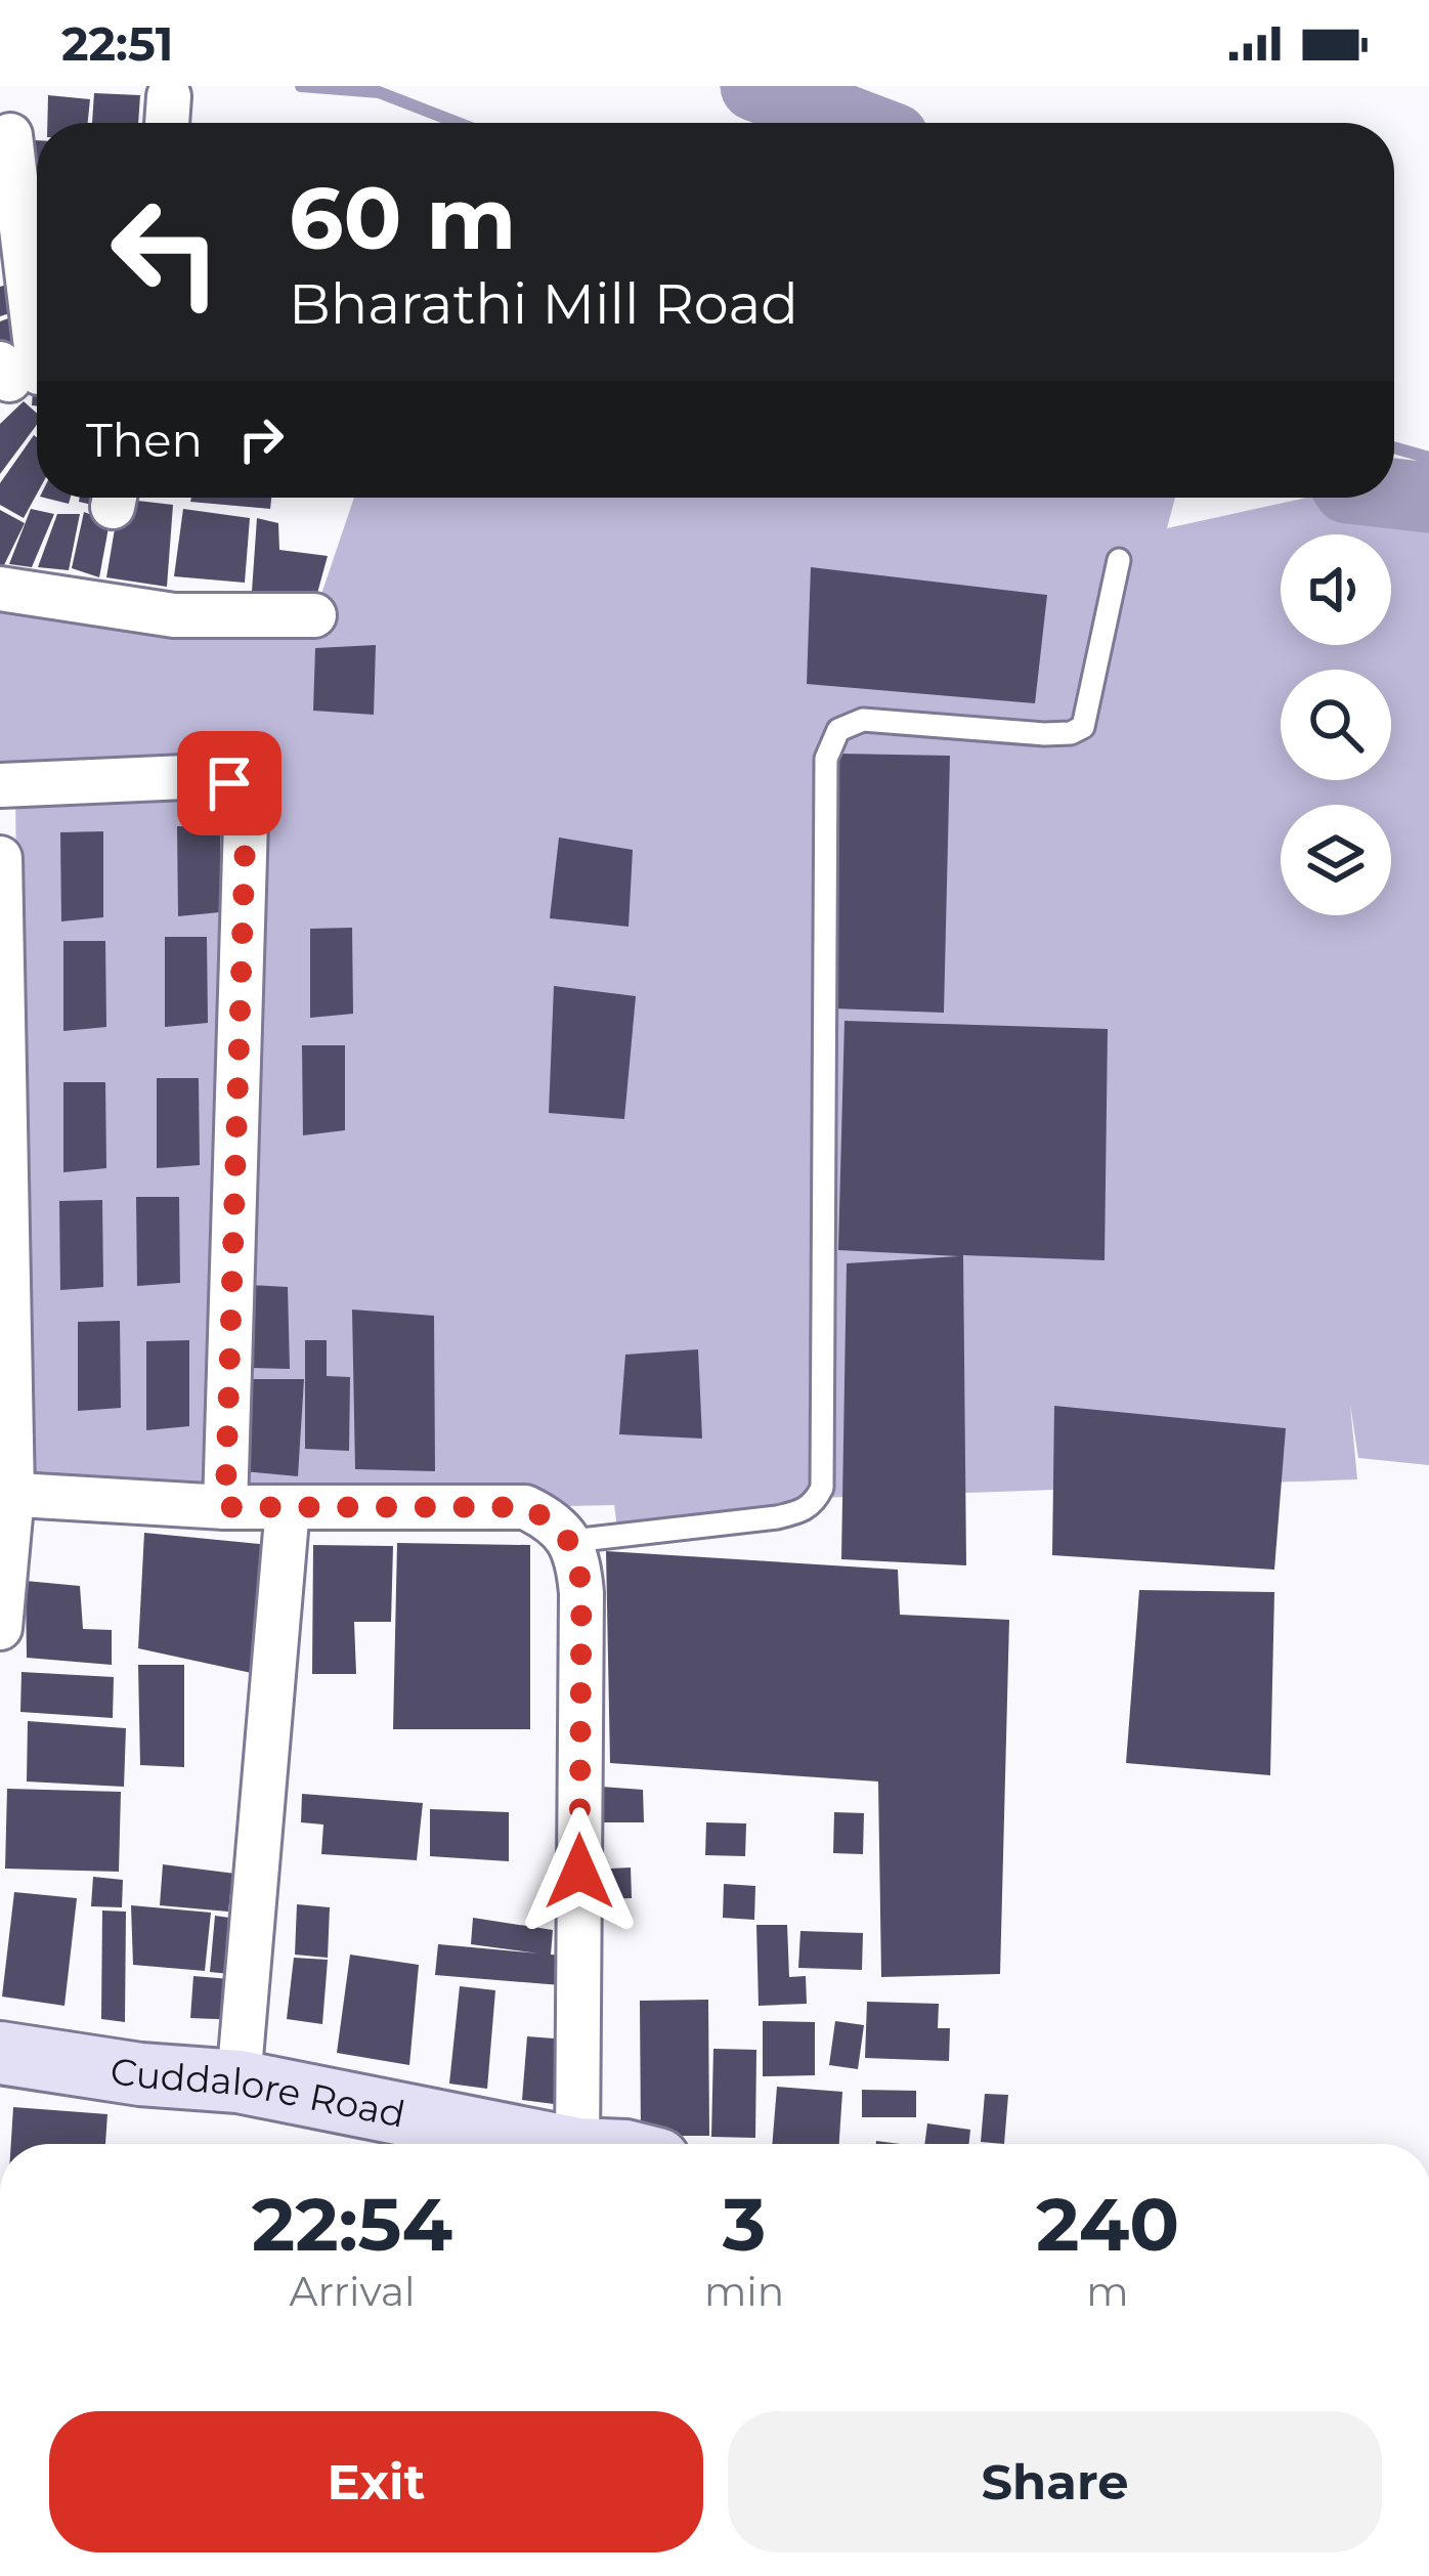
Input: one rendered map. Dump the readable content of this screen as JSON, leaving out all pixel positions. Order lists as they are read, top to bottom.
{
  "streets": {
    "main road": ["Cuddalore Road"]
  },
  "page": {
    "status": "22:51",
    "turn": ["60 m", "Bharathi Mill Road"],
    "then": "Then",
    "eta": [
      "22:54",
      "Arrival",
      "3",
      "min",
      "240",
      "m"
    ],
    "buttons": ["Exit", "Share"]
  }
}
